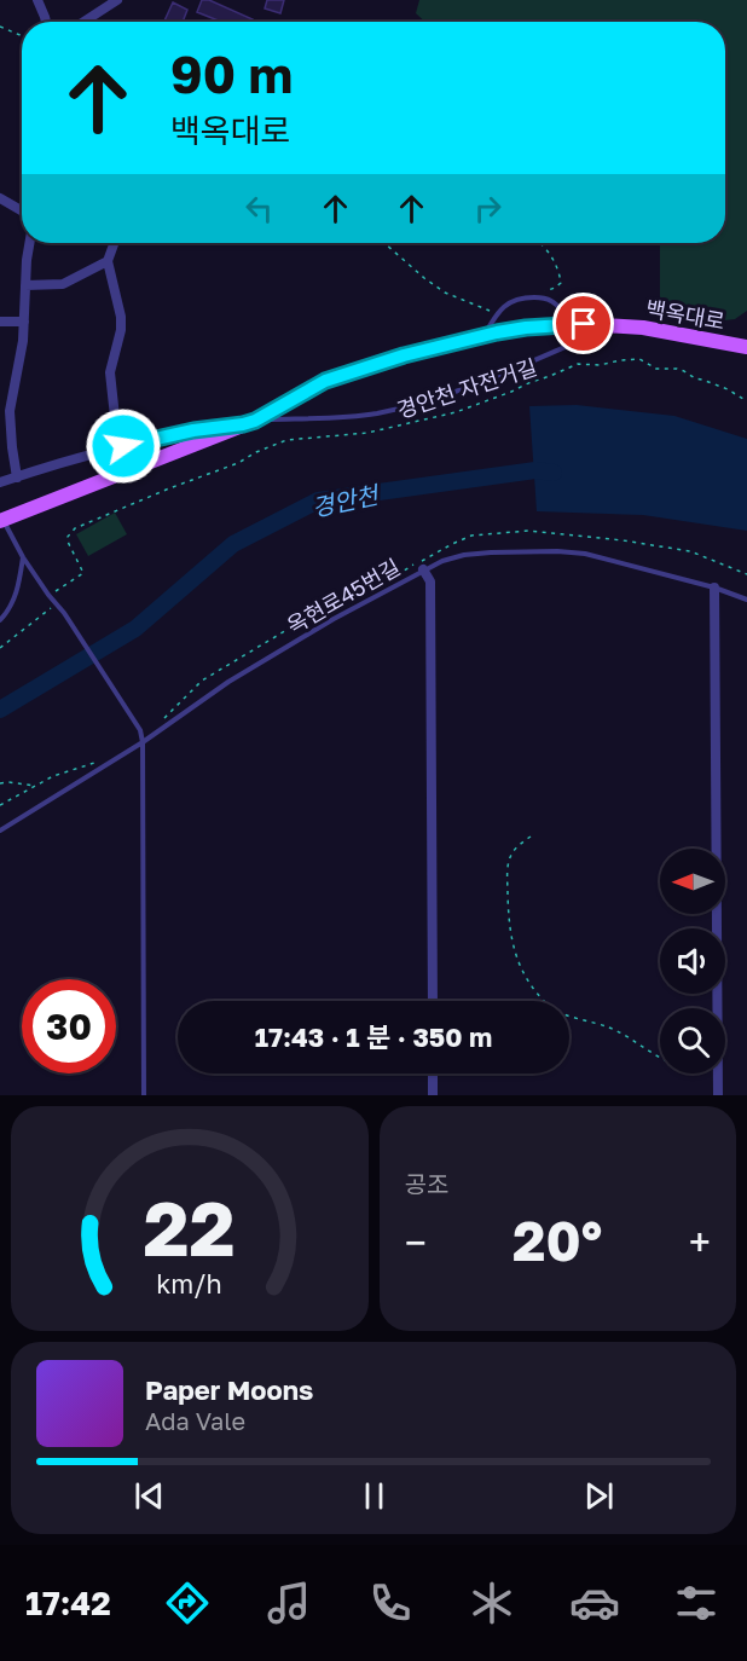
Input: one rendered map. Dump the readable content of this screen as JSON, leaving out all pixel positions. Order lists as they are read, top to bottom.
{
  "streets": {
    "main road": ["백옥대로"],
    "lane": ["옥현로45번길"],
    "path": ["경안천 자전거길"]
  },
  "water": ["경안천"],
  "north": "left",
  "page": {
    "turn": ["90 m", "백옥대로"],
    "limit": "30",
    "trip": "17:43 · 1 분 · 350 m",
    "tile": "공조",
    "heat": ["−", "20°", "+"],
    "song": ["Paper Moons", "Ada Vale"],
    "tabs": "17:42",
    "gauge": ["22", "km/h"]
  }
}
